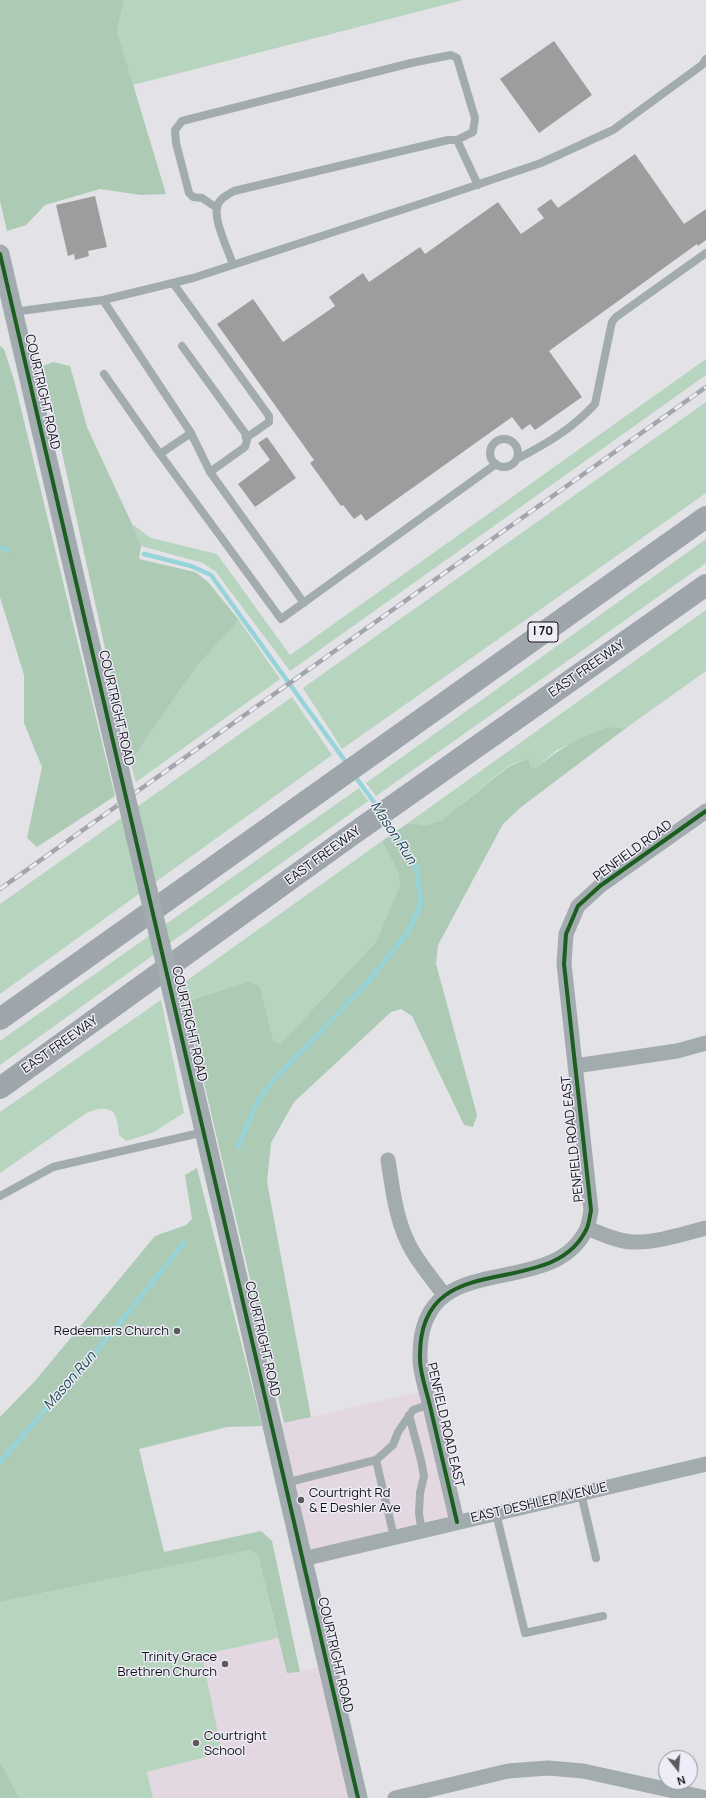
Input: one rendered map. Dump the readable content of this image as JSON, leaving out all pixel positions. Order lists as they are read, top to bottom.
{
  "streets": {
    "highway": ["I 70", "EAST FREEWAY"],
    "street": [
      "COURTRIGHT ROAD",
      "PENFIELD ROAD",
      "PENFIELD ROAD EAST",
      "EAST DESHLER AVENUE"
    ]
  },
  "crossings": [
    ["COURTRIGHT ROAD", "EAST DESHLER AVENUE"],
    ["PENFIELD ROAD", "PENFIELD ROAD EAST"],
    ["PENFIELD ROAD EAST", "EAST DESHLER AVENUE"]
  ],
  "water": ["Mason Run"],
  "places": [
    "Redeemers Church",
    "Courtright Rd & E Deshler Ave",
    "Trinity Grace Brethren Church",
    "Courtright School"
  ],
  "north": "bottom"
}
